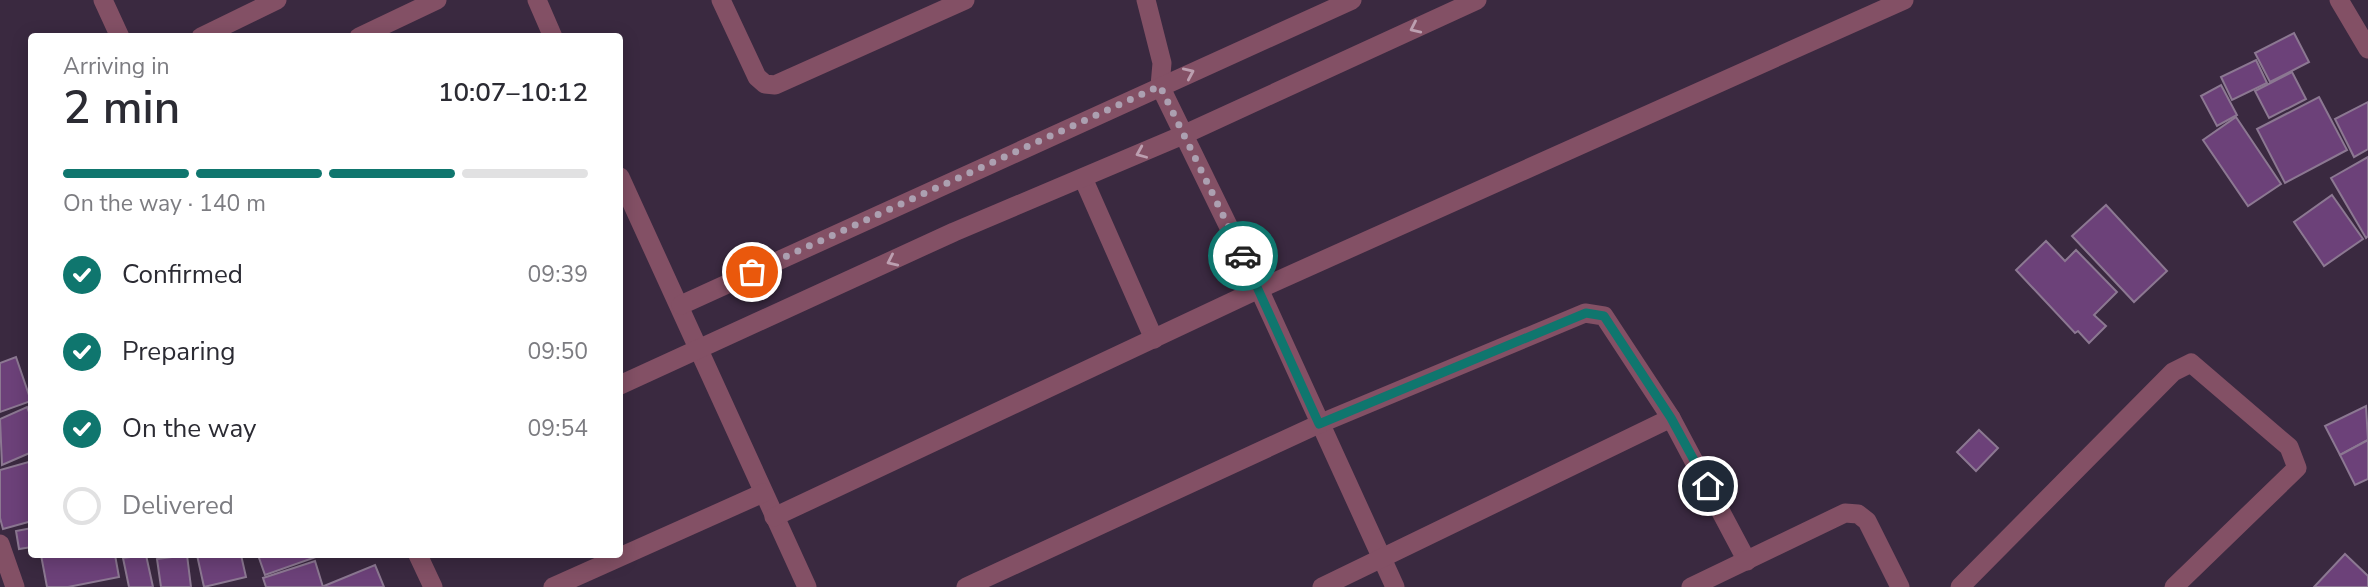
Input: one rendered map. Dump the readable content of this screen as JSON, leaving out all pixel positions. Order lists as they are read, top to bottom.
{
  "page": {
    "heading": ["2 min", "Arriving in", "10:07–10:12"],
    "bar": "On the way · 140 m",
    "list": [
      ["Confirmed", "09:39"],
      ["Preparing", "09:50"],
      ["On the way", "09:54"],
      "Delivered"
    ]
  }
}
